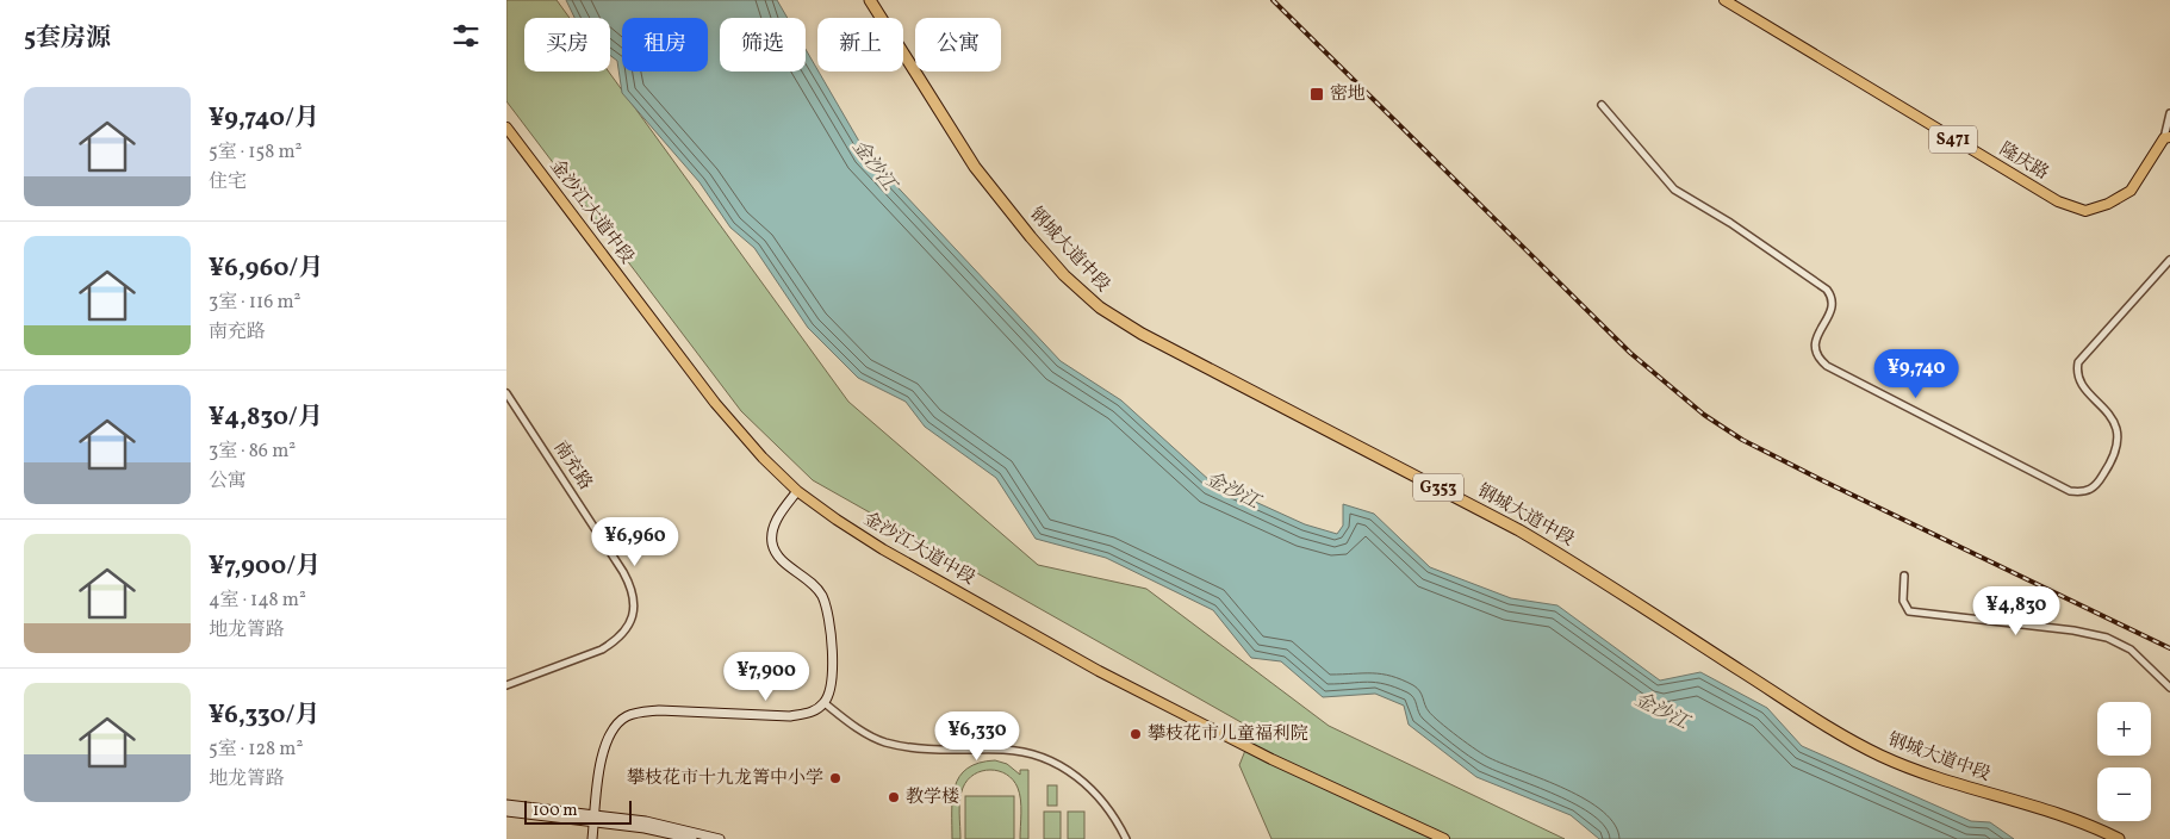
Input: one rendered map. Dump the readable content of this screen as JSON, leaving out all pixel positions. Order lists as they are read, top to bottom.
{
  "streets": {
    "highway": ["钢城大道中段", "G353"],
    "main road": ["S471", "隆庆路", "金沙江大道中段"],
    "street": ["南充路"]
  },
  "water": ["金沙江"],
  "places": {
    "transit": ["密地"],
    "other": ["攀枝花市儿童福利院", "攀枝花市十九龙箐中小学", "教学楼"]
  },
  "scale_bar": "100 m",
  "page": {
    "heading": "5套房源",
    "chip": [
      "买房",
      "租房",
      "筛选",
      "新上",
      "公寓"
    ],
    "list": [
      {
        "name": "¥9,740/月",
        "note": "5室 · 158 m² · 住宅"
      },
      {
        "name": "¥6,960/月",
        "note": "3室 · 116 m² · 南充路"
      },
      {
        "name": "¥4,830/月",
        "note": "3室 · 86 m² · 公寓"
      },
      {
        "name": "¥7,900/月",
        "note": "4室 · 148 m² · 地龙箐路"
      },
      {
        "name": "¥6,330/月",
        "note": "5室 · 128 m² · 地龙箐路"
      }
    ],
    "price": [
      "¥9,740",
      "¥6,960",
      "¥4,830",
      "¥7,900",
      "¥6,330"
    ],
    "map_buttons": ["+", "−"],
    "scale": "100 m"
  }
}
